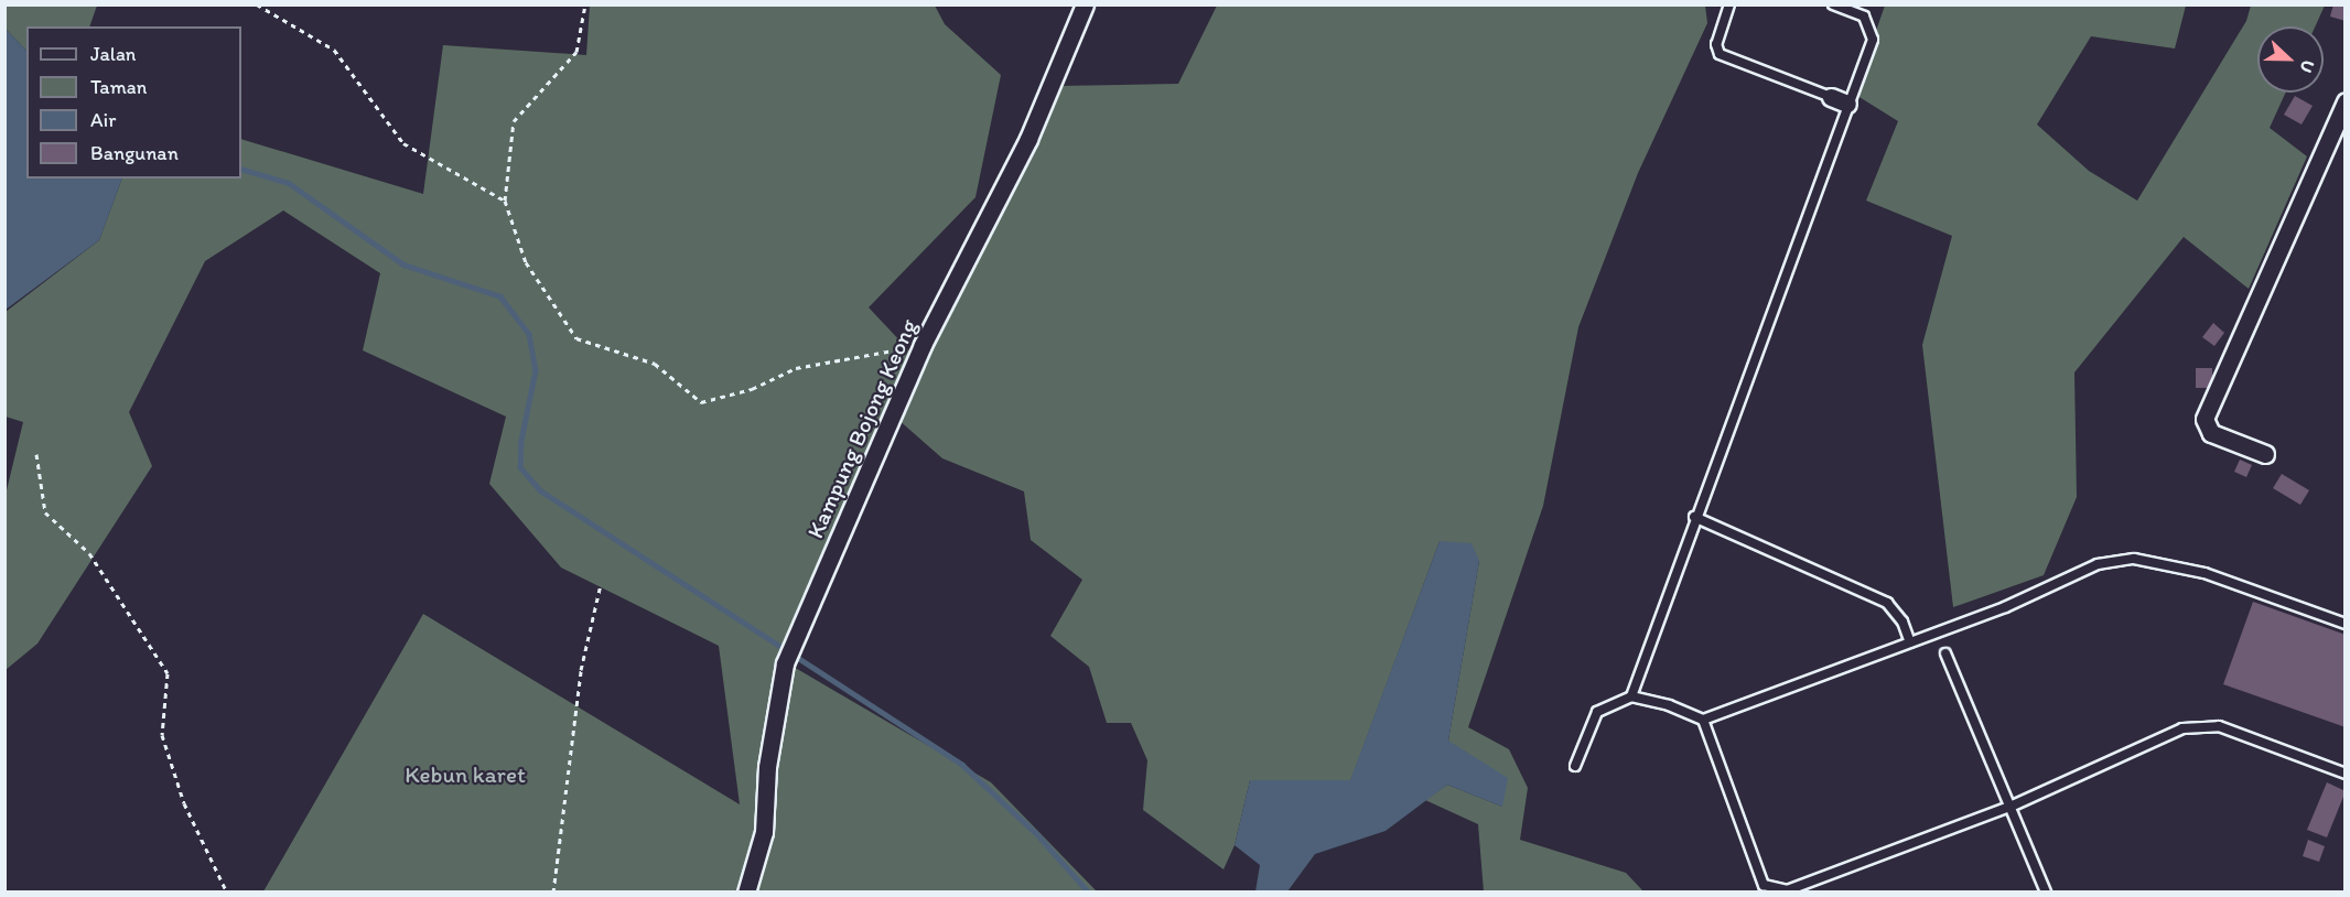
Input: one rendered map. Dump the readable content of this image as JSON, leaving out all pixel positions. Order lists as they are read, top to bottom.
{
  "streets": {
    "street": ["Kampung Bojong Keong"]
  },
  "parks": ["Kebun karet"],
  "legend": [
    "Jalan",
    "Taman",
    "Air",
    "Bangunan"
  ],
  "north": "right"
}
